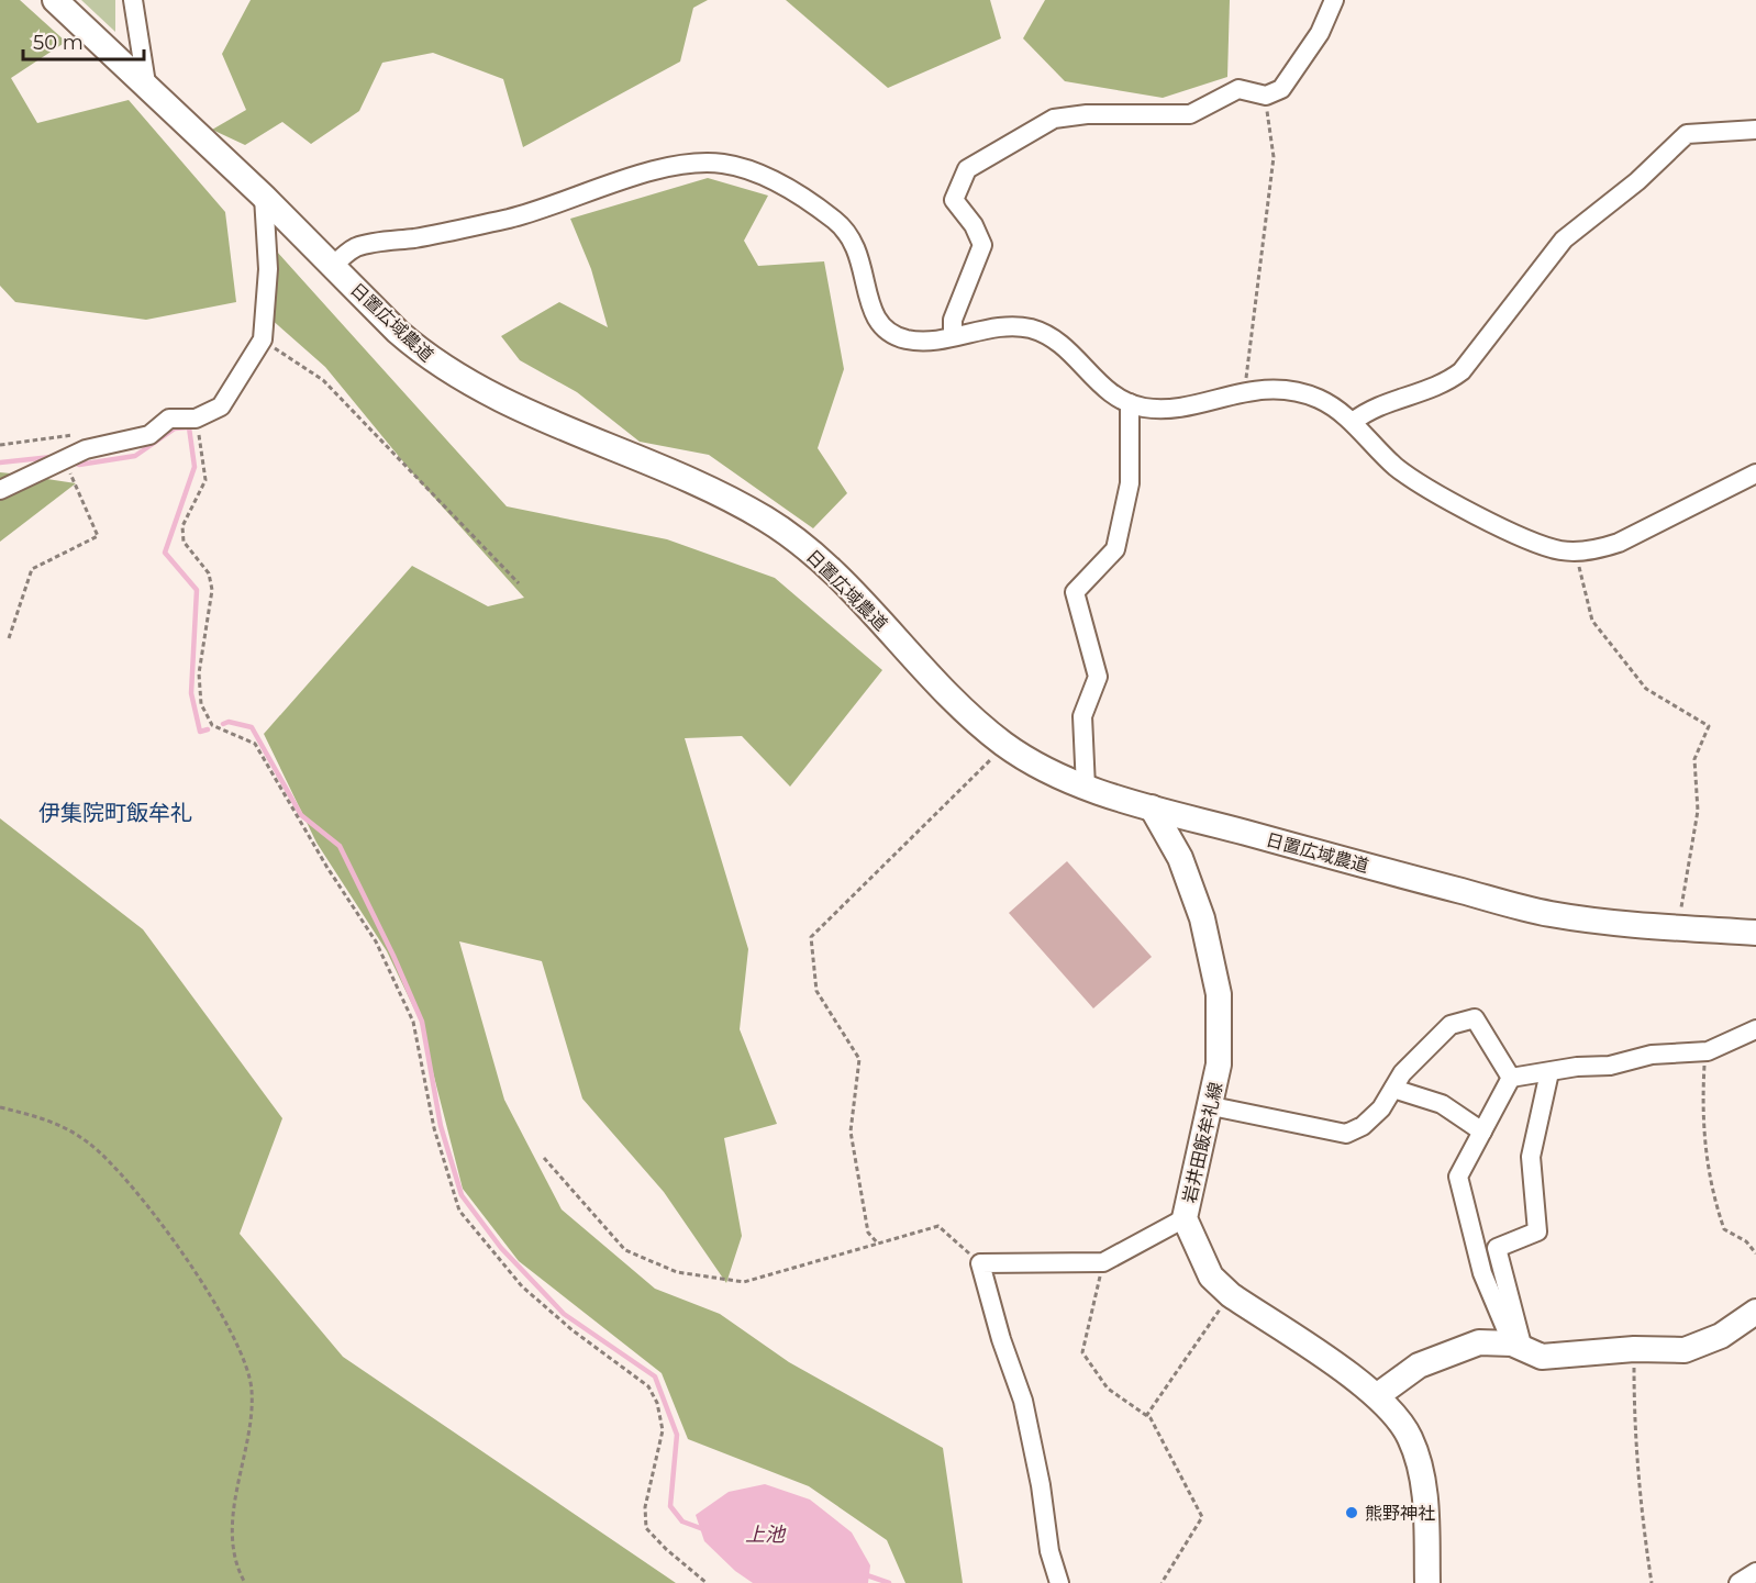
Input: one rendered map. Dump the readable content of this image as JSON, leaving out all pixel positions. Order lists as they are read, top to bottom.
{
  "streets": {
    "street": ["日置広域農道", "岩井田飯牟礼線"]
  },
  "crossings": [
    ["日置広域農道", "岩井田飯牟礼線"]
  ],
  "districts": ["伊集院町飯牟礼"],
  "water": ["上池"],
  "places": ["熊野神社"],
  "scale_bar": "50 m"
}
